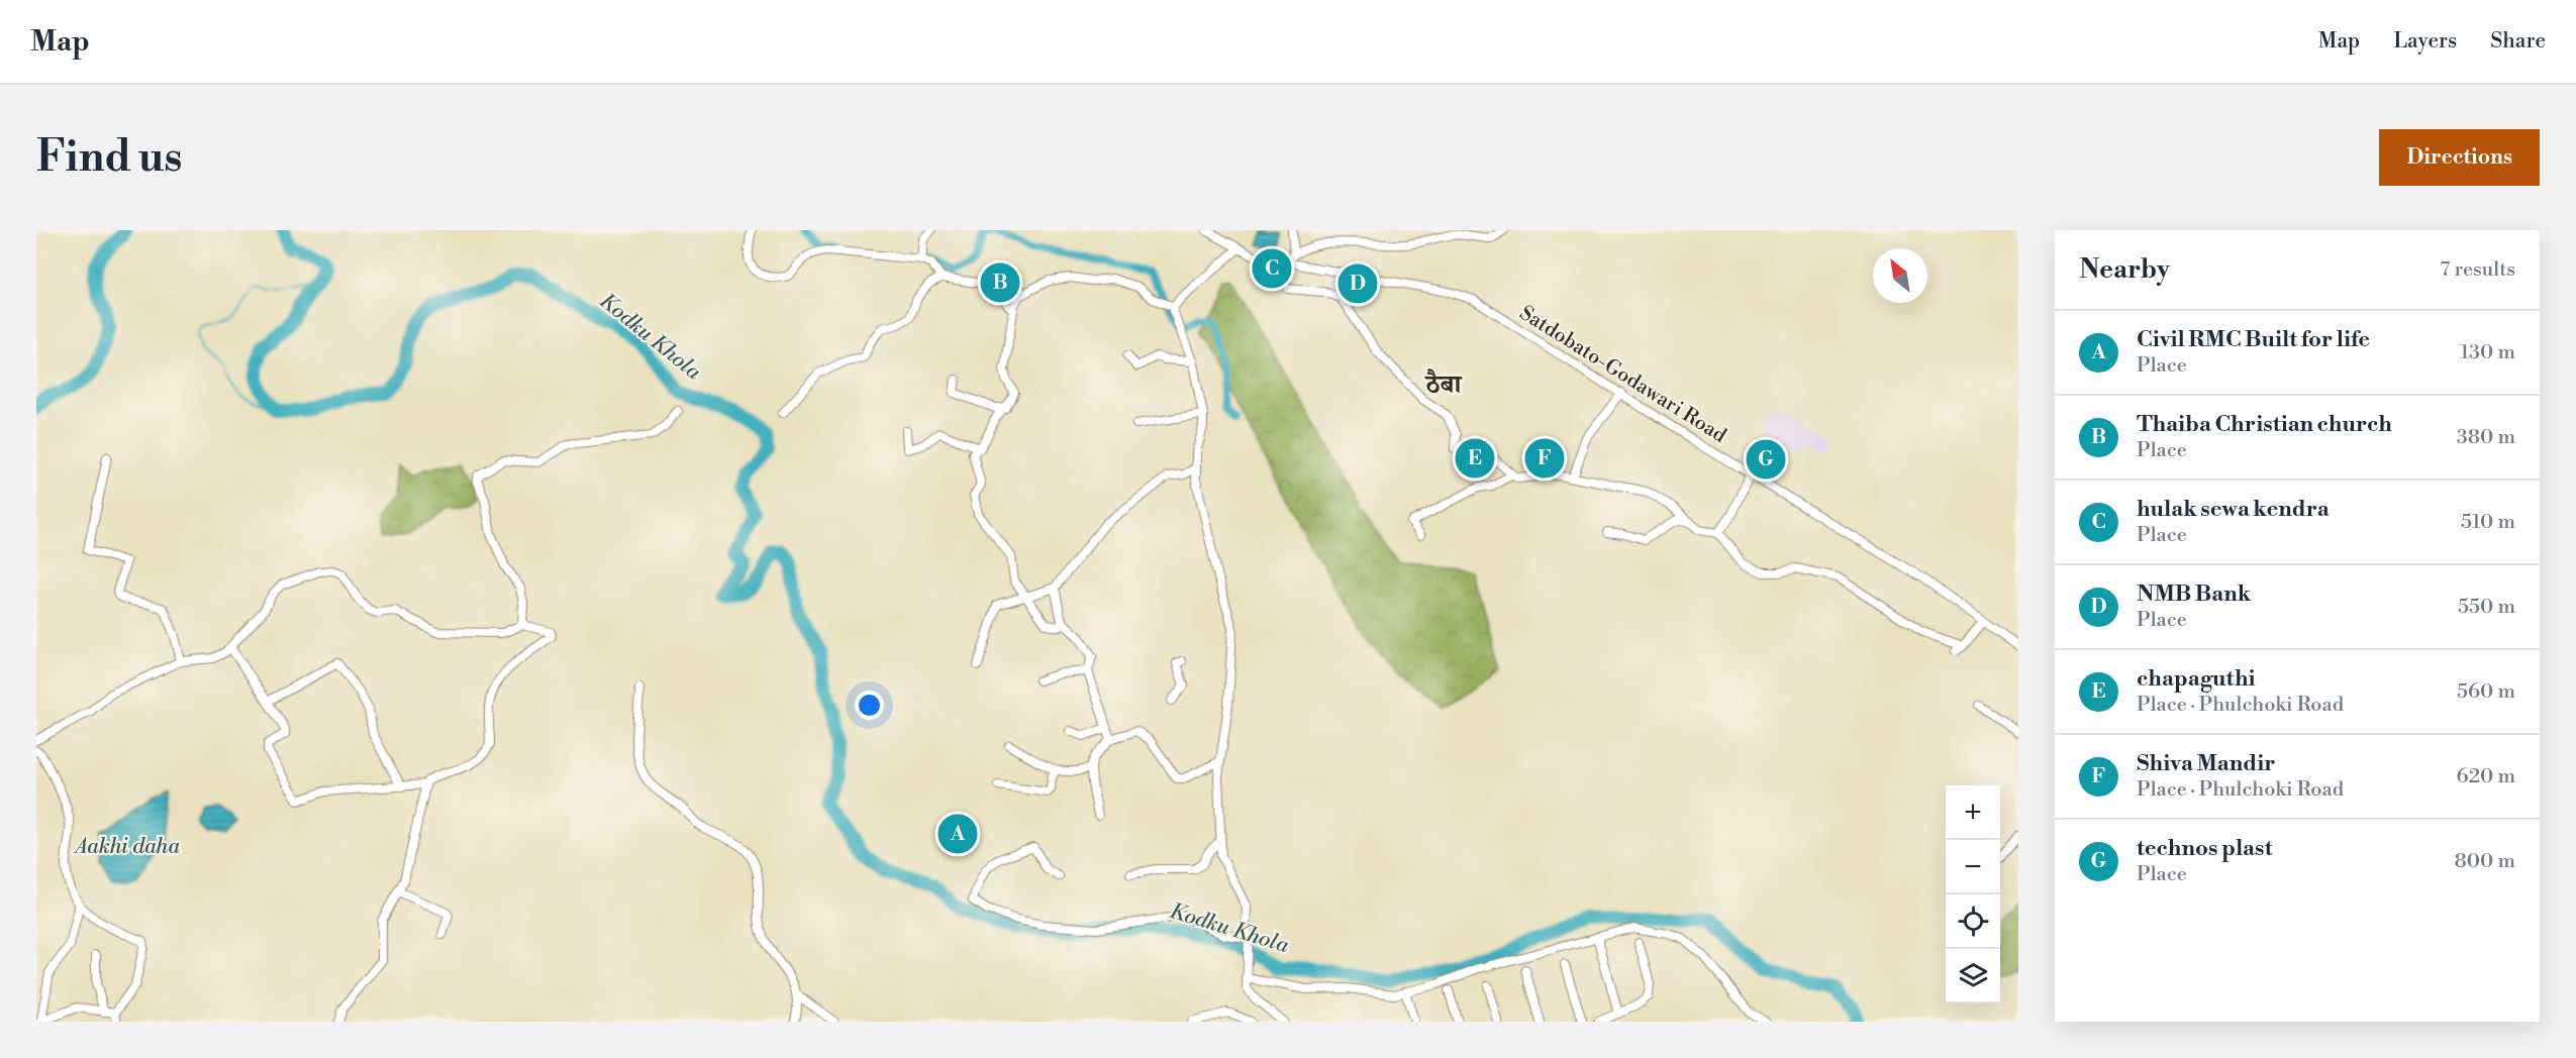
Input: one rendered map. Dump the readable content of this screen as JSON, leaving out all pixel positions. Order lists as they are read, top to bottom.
{
  "streets": {
    "street": ["Satdobato-Godawari Road"]
  },
  "districts": ["ठैबा"],
  "water": ["Kodku Khola", "Aakhi daha"],
  "north": "top left",
  "page": {
    "header": "Map",
    "nav": ["Map", "Layers", "Share"],
    "buttons": "Directions",
    "title": "Find us",
    "heading": ["Nearby", "7 results"],
    "pins": [
      "C",
      "B",
      "D",
      "E",
      "F",
      "G",
      "A"
    ],
    "list": [
      {
        "mark": "A",
        "name": "Civil RMC Built for life",
        "note": "Place",
        "value": "130 m"
      },
      {
        "mark": "B",
        "name": "Thaiba Christian church",
        "note": "Place",
        "value": "380 m"
      },
      {
        "mark": "C",
        "name": "hulak sewa kendra",
        "note": "Place",
        "value": "510 m"
      },
      {
        "mark": "D",
        "name": "NMB Bank",
        "note": "Place",
        "value": "550 m"
      },
      {
        "mark": "E",
        "name": "chapaguthi",
        "note": "Place · Phulchoki Road",
        "value": "560 m"
      },
      {
        "mark": "F",
        "name": "Shiva Mandir",
        "note": "Place · Phulchoki Road",
        "value": "620 m"
      },
      {
        "mark": "G",
        "name": "technos plast",
        "note": "Place",
        "value": "800 m"
      }
    ],
    "map_buttons": ["+", "−"]
  }
}
